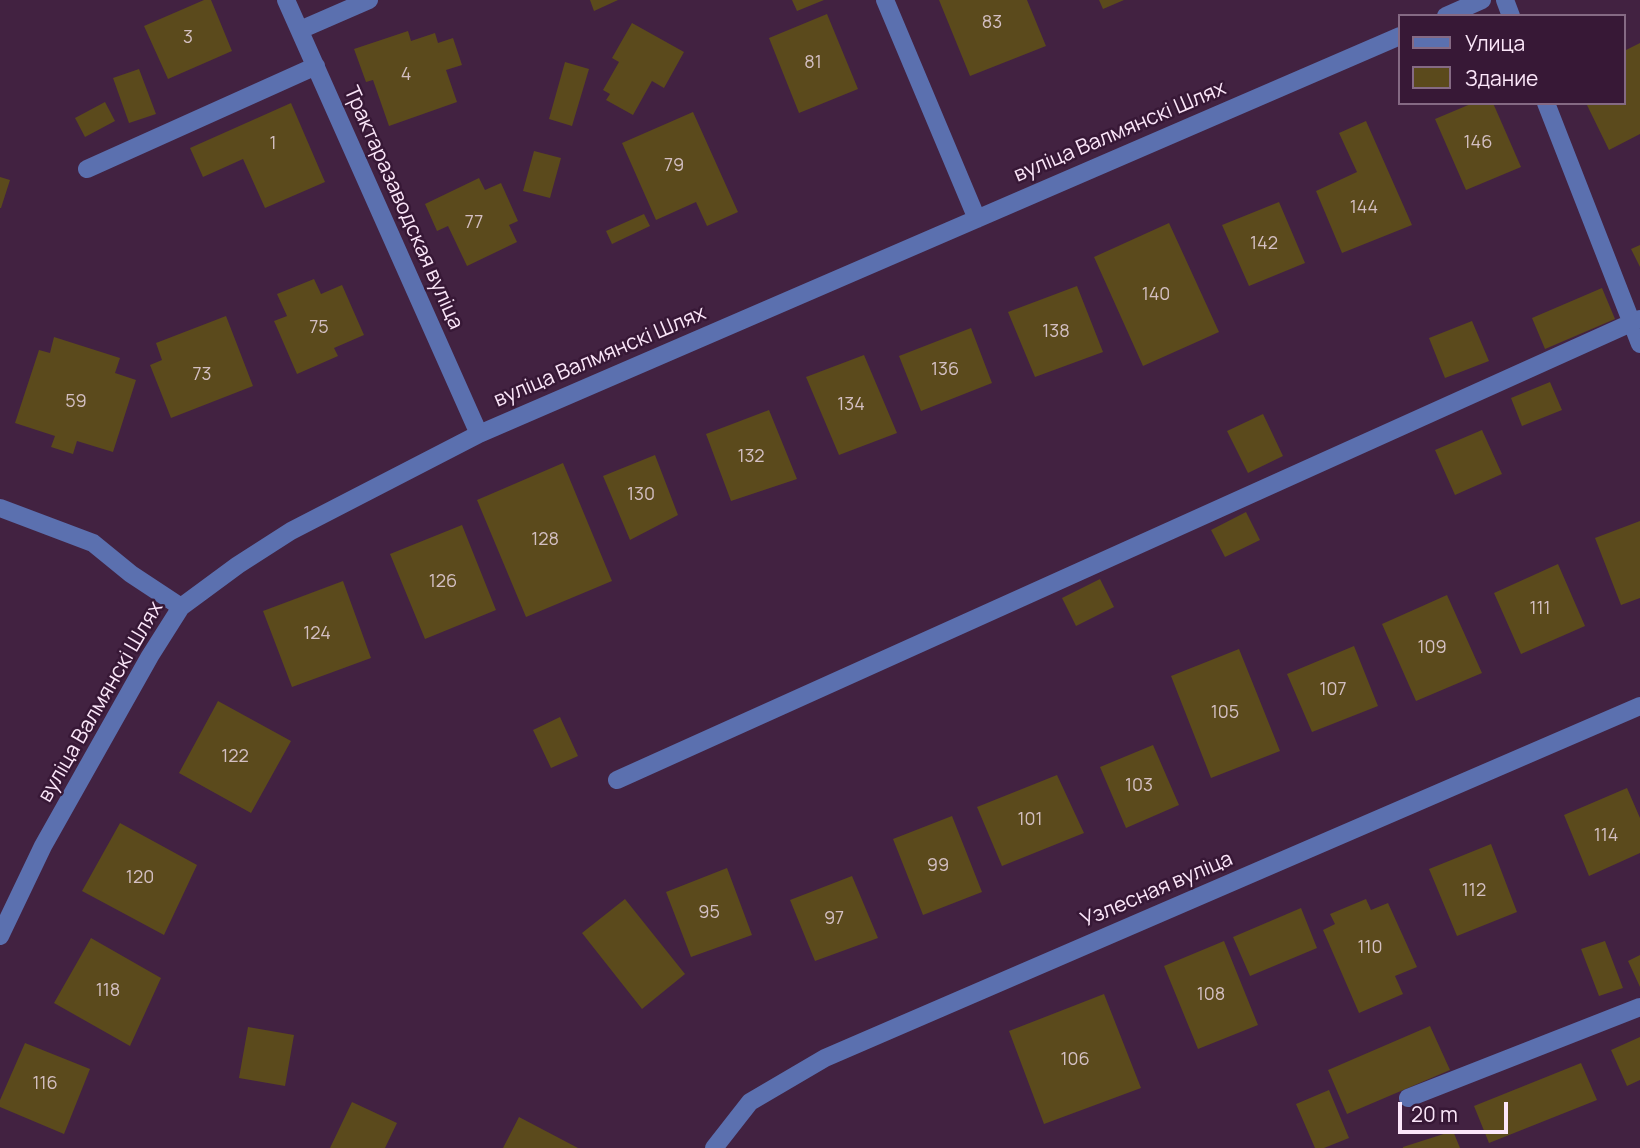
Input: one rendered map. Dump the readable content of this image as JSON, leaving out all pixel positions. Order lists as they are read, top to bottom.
{
  "streets": {
    "street": ["вуліца Валмянскі Шлях", "Трактаразаводская вуліца", "Узлесная вуліца"]
  },
  "crossings": [
    ["вуліца Валмянскі Шлях", "Трактаразаводская вуліца"]
  ],
  "house_numbers": [
    "83",
    "3",
    "81",
    "4",
    "146",
    "1",
    "79",
    "144",
    "77",
    "142",
    "140",
    "75",
    "138",
    "136",
    "73",
    "59",
    "134",
    "132",
    "130",
    "128",
    "126",
    "111",
    "124",
    "109",
    "107",
    "105",
    "122",
    "103",
    "101",
    "114",
    "99",
    "120",
    "112",
    "95",
    "97",
    "110",
    "118",
    "108",
    "106",
    "116"
  ],
  "legend": ["Улица", "Здание"],
  "scale_bar": "20 m"
}
